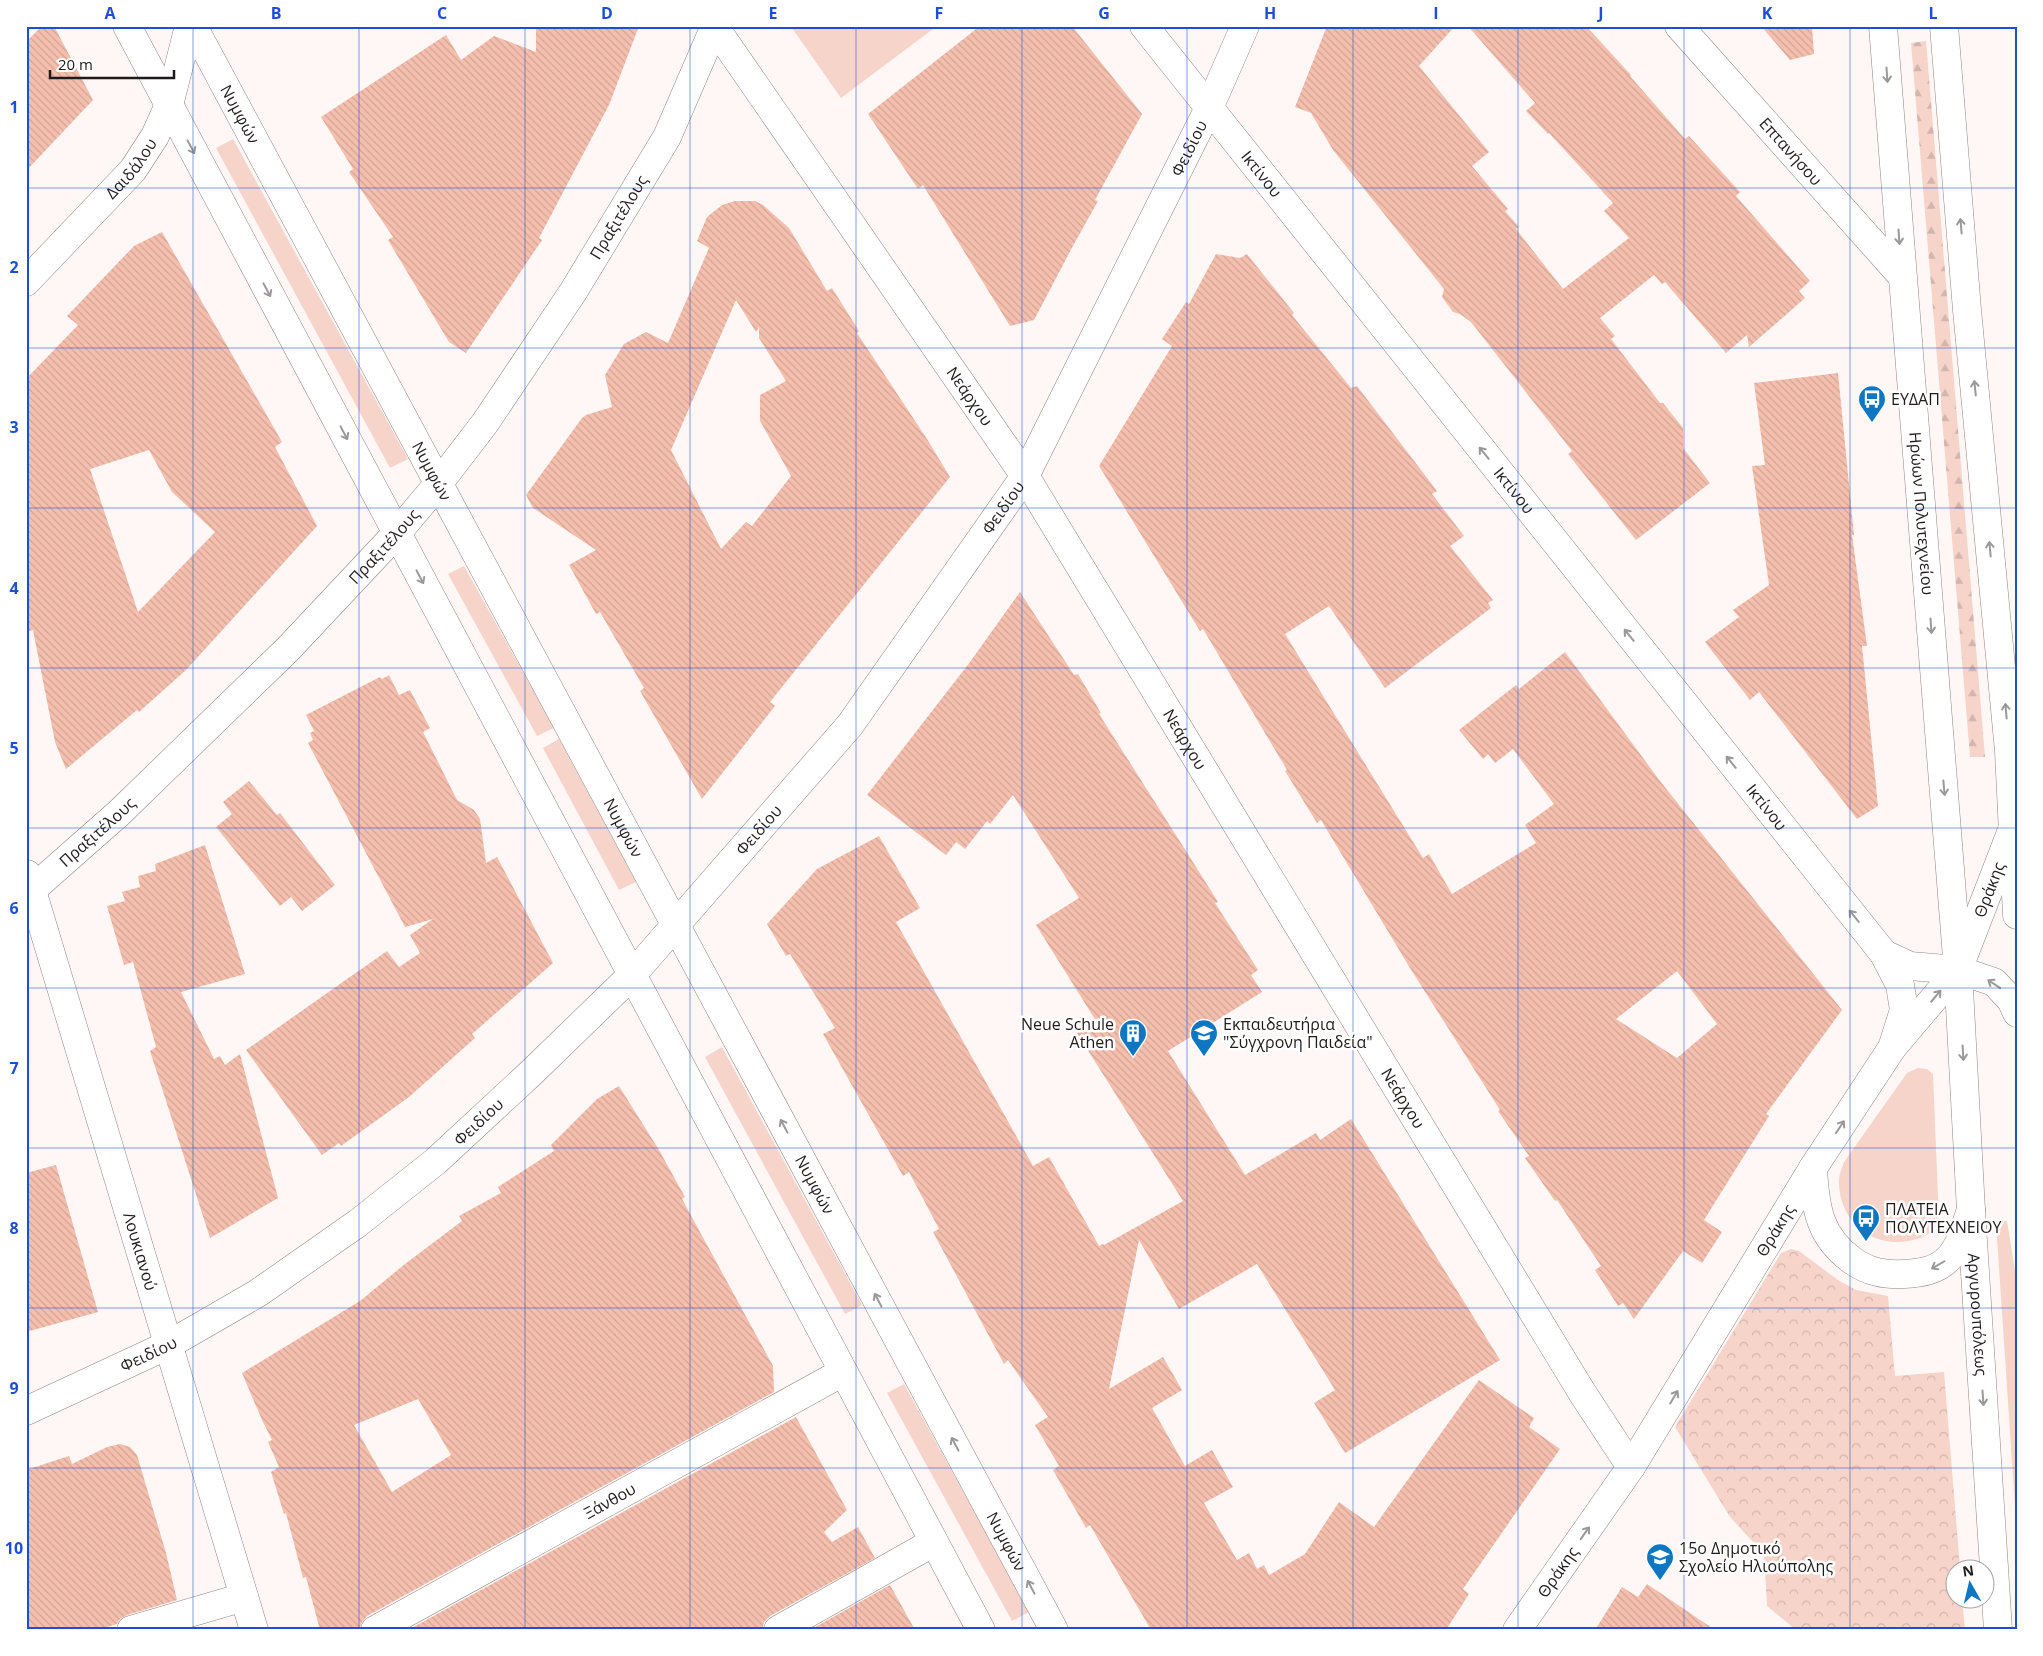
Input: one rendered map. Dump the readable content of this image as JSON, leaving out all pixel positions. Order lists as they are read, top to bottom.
{
  "streets": {
    "street": [
      "Νυμφών",
      "Φειδίου",
      "Επτανήσου",
      "Δαιδάλου",
      "Ικτίνου",
      "Πραξιτέλους",
      "Νεάρχου",
      "Ηρώων Πολυτεχνείου",
      "Θράκης",
      "Λουκιανού",
      "Αργυρουπόλεως",
      "Ξάνθου"
    ]
  },
  "crossings": [
    ["Νυμφών", "Φειδίου"],
    ["Νυμφών", "Δαιδάλου"],
    ["Νυμφών", "Πραξιτέλους"],
    ["Φειδίου", "Ικτίνου"],
    ["Φειδίου", "Νεάρχου"],
    ["Φειδίου", "Λουκιανού"],
    ["Επτανήσου", "Ηρώων Πολυτεχνείου"],
    ["Ικτίνου", "Ηρώων Πολυτεχνείου"],
    ["Ικτίνου", "Θράκης"],
    ["Ικτίνου", "Αργυρουπόλεως"],
    ["Πραξιτέλους", "Νεάρχου"],
    ["Πραξιτέλους", "Λουκιανού"],
    ["Νεάρχου", "Θράκης"],
    ["Ηρώων Πολυτεχνείου", "Θράκης"],
    ["Ηρώων Πολυτεχνείου", "Αργυρουπόλεως"],
    ["Θράκης", "Αργυρουπόλεως"]
  ],
  "one_way": ["Ικτίνου", "Θράκης", "Αργυρουπόλεως"],
  "places": {
    "bus stop": ["ΕΥΔΑΠ", "ΠΛΑΤΕΙΑ ΠΟΛΥΤΕΧΝΕΙΟΥ"],
    "building": ["Neue Schule Athen"],
    "school or university": ["Εκπαιδευτήρια \"Σύγχρονη Παιδεία\"", "15ο Δημοτικό Σχολείο Ηλιούπολης"]
  },
  "scale_bar": "20 m",
  "north": "top",
  "grid": {
    "columns": [
      "A",
      "B",
      "C",
      "D",
      "E",
      "F",
      "G",
      "H",
      "I",
      "J",
      "K",
      "L"
    ],
    "rows": [
      "1",
      "2",
      "3",
      "4",
      "5",
      "6",
      "7",
      "8",
      "9",
      "10"
    ]
  }
}
